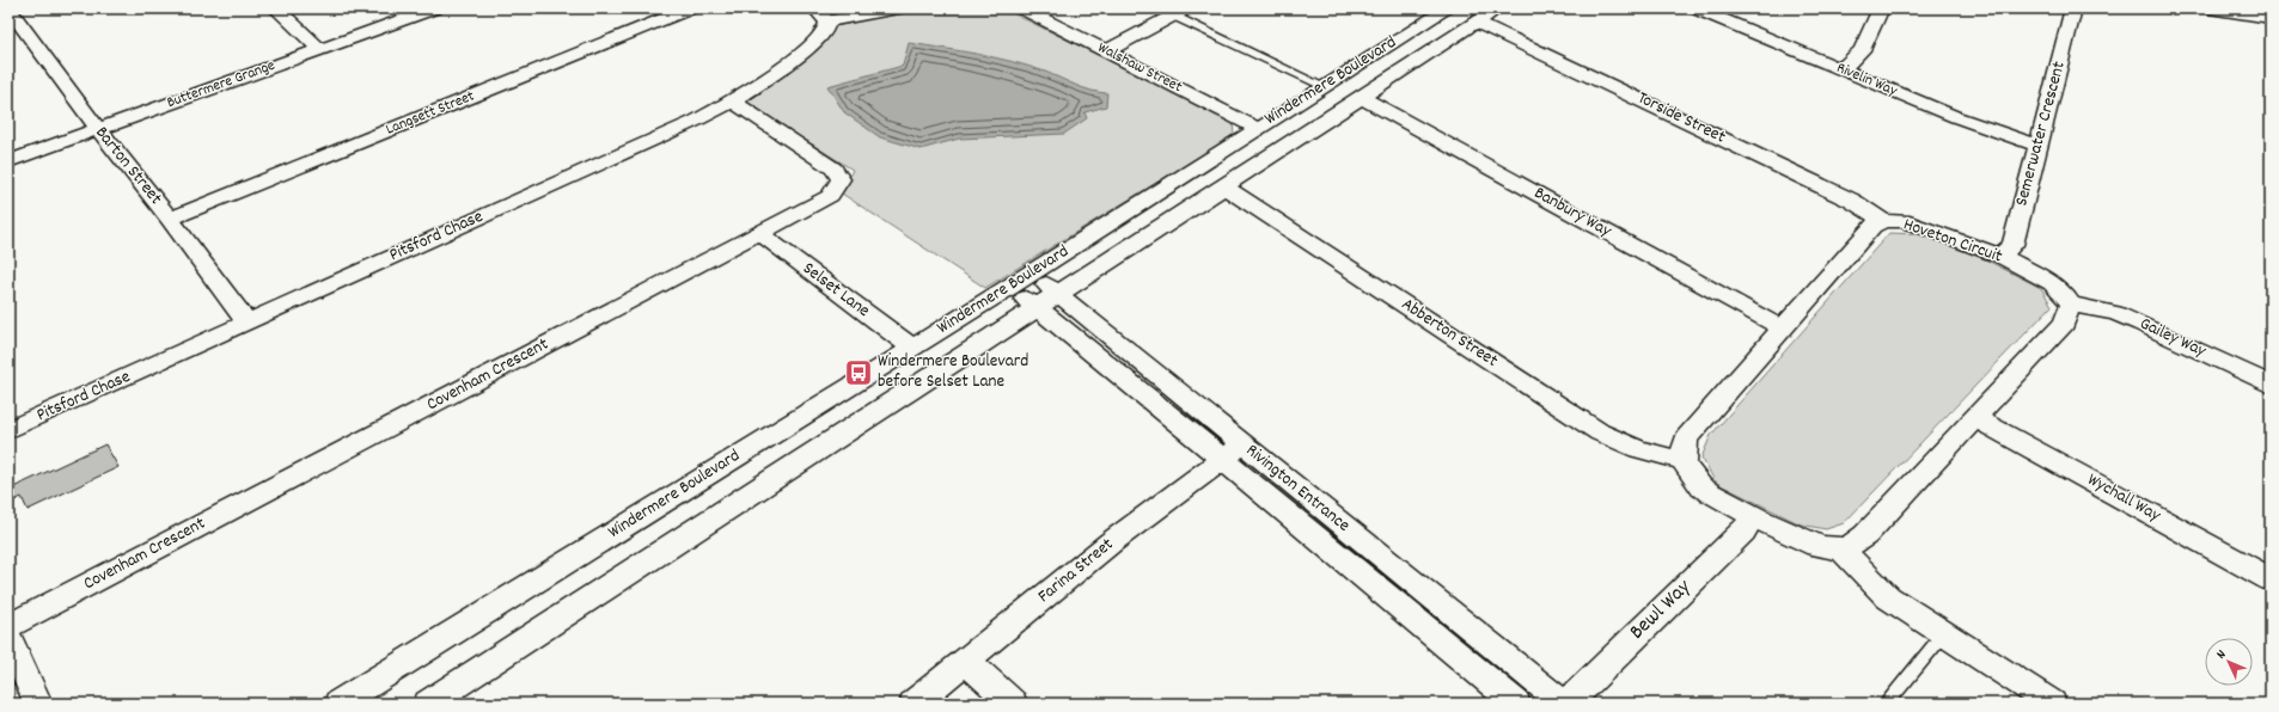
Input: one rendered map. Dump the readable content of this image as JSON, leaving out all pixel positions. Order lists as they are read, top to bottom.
{
  "streets": {
    "street": [
      "Walshaw Street",
      "Rivelin Way",
      "Windermere Boulevard",
      "Buttermere Grange",
      "Langsett Street",
      "Torside Street",
      "Semerwater Crescent",
      "Barton Street",
      "Banbury Way",
      "Pitsford Chase",
      "Hoveton Circuit",
      "Selset Lane",
      "Abberton Street",
      "Gailey Way",
      "Covenham Crescent",
      "Rivington Entrance",
      "Wychall Way",
      "Farina Street",
      "Bewl Way"
    ]
  },
  "crossings": [
    ["Walshaw Street", "Windermere Boulevard"],
    ["Rivelin Way", "Semerwater Crescent"],
    ["Windermere Boulevard", "Torside Street"],
    ["Windermere Boulevard", "Banbury Way"],
    ["Windermere Boulevard", "Selset Lane"],
    ["Windermere Boulevard", "Abberton Street"],
    ["Windermere Boulevard", "Rivington Entrance"],
    ["Buttermere Grange", "Barton Street"],
    ["Langsett Street", "Barton Street"],
    ["Torside Street", "Hoveton Circuit"],
    ["Semerwater Crescent", "Hoveton Circuit"],
    ["Barton Street", "Pitsford Chase"],
    ["Banbury Way", "Hoveton Circuit"],
    ["Pitsford Chase", "Covenham Crescent"],
    ["Hoveton Circuit", "Abberton Street"],
    ["Hoveton Circuit", "Gailey Way"],
    ["Selset Lane", "Covenham Crescent"],
    ["Rivington Entrance", "Farina Street"],
    ["Rivington Entrance", "Bewl Way"]
  ],
  "places": {
    "bus stop": ["Windermere Boulevard before Selset Lane"]
  },
  "north": "top left"
}
